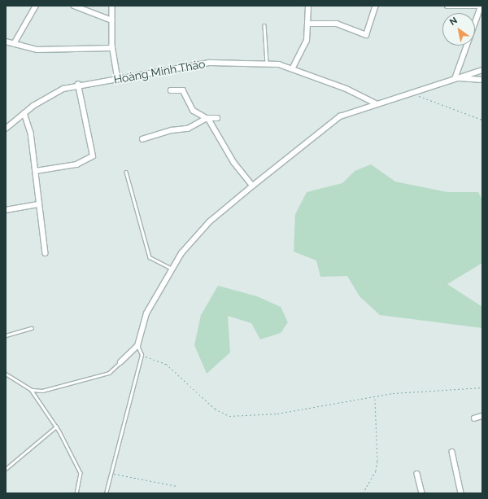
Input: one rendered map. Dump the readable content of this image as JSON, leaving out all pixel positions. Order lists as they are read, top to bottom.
{
  "streets": {
    "street": ["Hoàng Minh Thảo"]
  },
  "north": "top left"
}
